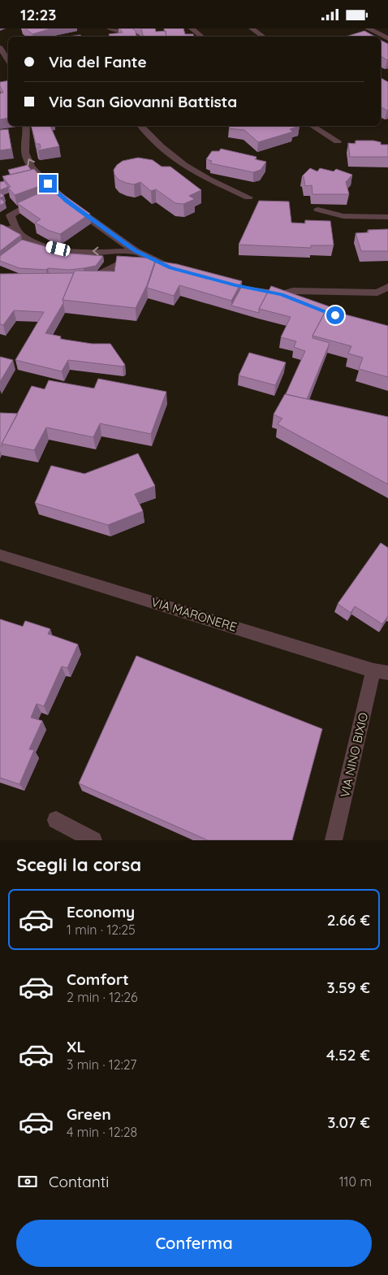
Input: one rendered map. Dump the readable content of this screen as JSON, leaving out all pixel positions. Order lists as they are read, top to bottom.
{
  "streets": {
    "street": ["VIA MARONERE", "VIA NINO BIXIO"]
  },
  "crossings": [
    ["VIA MARONERE", "VIA NINO BIXIO"]
  ],
  "page": {
    "status": "12:23",
    "banner": ["Via del Fante", "Via San Giovanni Battista"],
    "heading": "Scegli la corsa",
    "list": [
      {
        "name": "Economy",
        "note": "1 min · 12:25",
        "value": "2.66 €"
      },
      {
        "name": "Comfort",
        "note": "2 min · 12:26",
        "value": "3.59 €"
      },
      {
        "name": "XL",
        "note": "3 min · 12:27",
        "value": "4.52 €"
      },
      {
        "name": "Green",
        "note": "4 min · 12:28",
        "value": "3.07 €"
      }
    ],
    "pay": ["Contanti", "110 m"],
    "buttons": "Conferma"
  }
}
